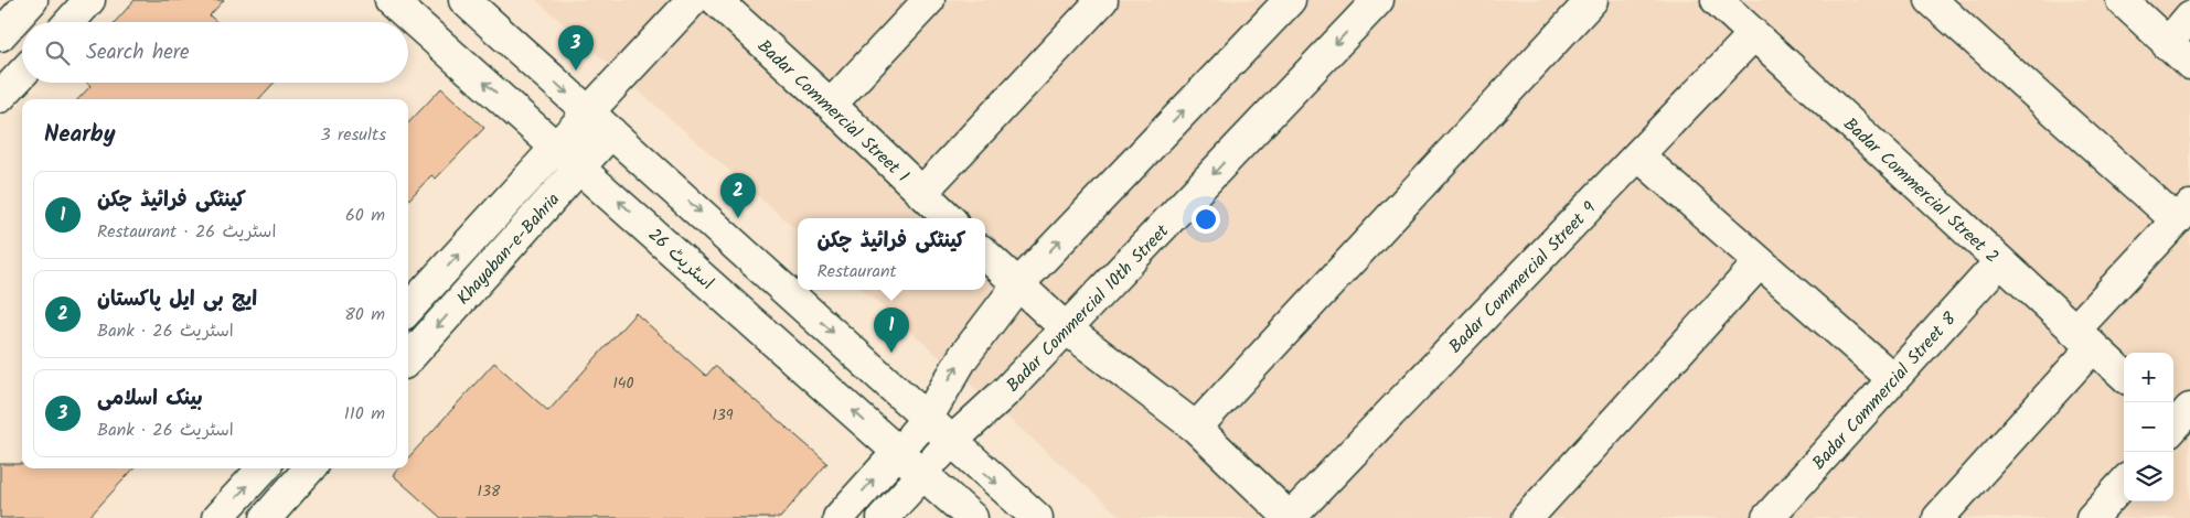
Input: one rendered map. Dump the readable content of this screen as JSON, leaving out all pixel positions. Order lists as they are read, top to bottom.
{
  "streets": {
    "street": [
      "Badar Commercial Street 1",
      "Badar Commercial Street 2",
      "Khayaban-e-Bahria",
      "اسٹریٹ 26",
      "Badar Commercial Street 9",
      "Badar Commercial 10th Street",
      "Badar Commercial Street 8"
    ]
  },
  "crossings": [
    ["Badar Commercial Street 2", "Badar Commercial Street 9"],
    ["Badar Commercial Street 2", "Badar Commercial Street 8"],
    ["Khayaban-e-Bahria", "اسٹریٹ 26"],
    ["اسٹریٹ 26", "Badar Commercial 10th Street"]
  ],
  "house_numbers": ["140", "139", "138"],
  "page": {
    "search": "Search here",
    "pins": ["3", "2", "1"],
    "heading": ["Nearby", "3 results"],
    "list": [
      {
        "mark": "1",
        "name": "کینٹکی فرائیڈ چکن",
        "note": "Restaurant · اسٹریٹ 26",
        "value": "60 m"
      },
      {
        "mark": "2",
        "name": "ایچ بی ایل پاکستان",
        "note": "Bank · اسٹریٹ 26",
        "value": "80 m"
      },
      {
        "mark": "3",
        "name": "بینک اسلامی",
        "note": "Bank · اسٹریٹ 26",
        "value": "110 m"
      }
    ],
    "popup": ["کینٹکی فرائیڈ چکن", "Restaurant"],
    "map_buttons": ["+", "−"]
  }
}
